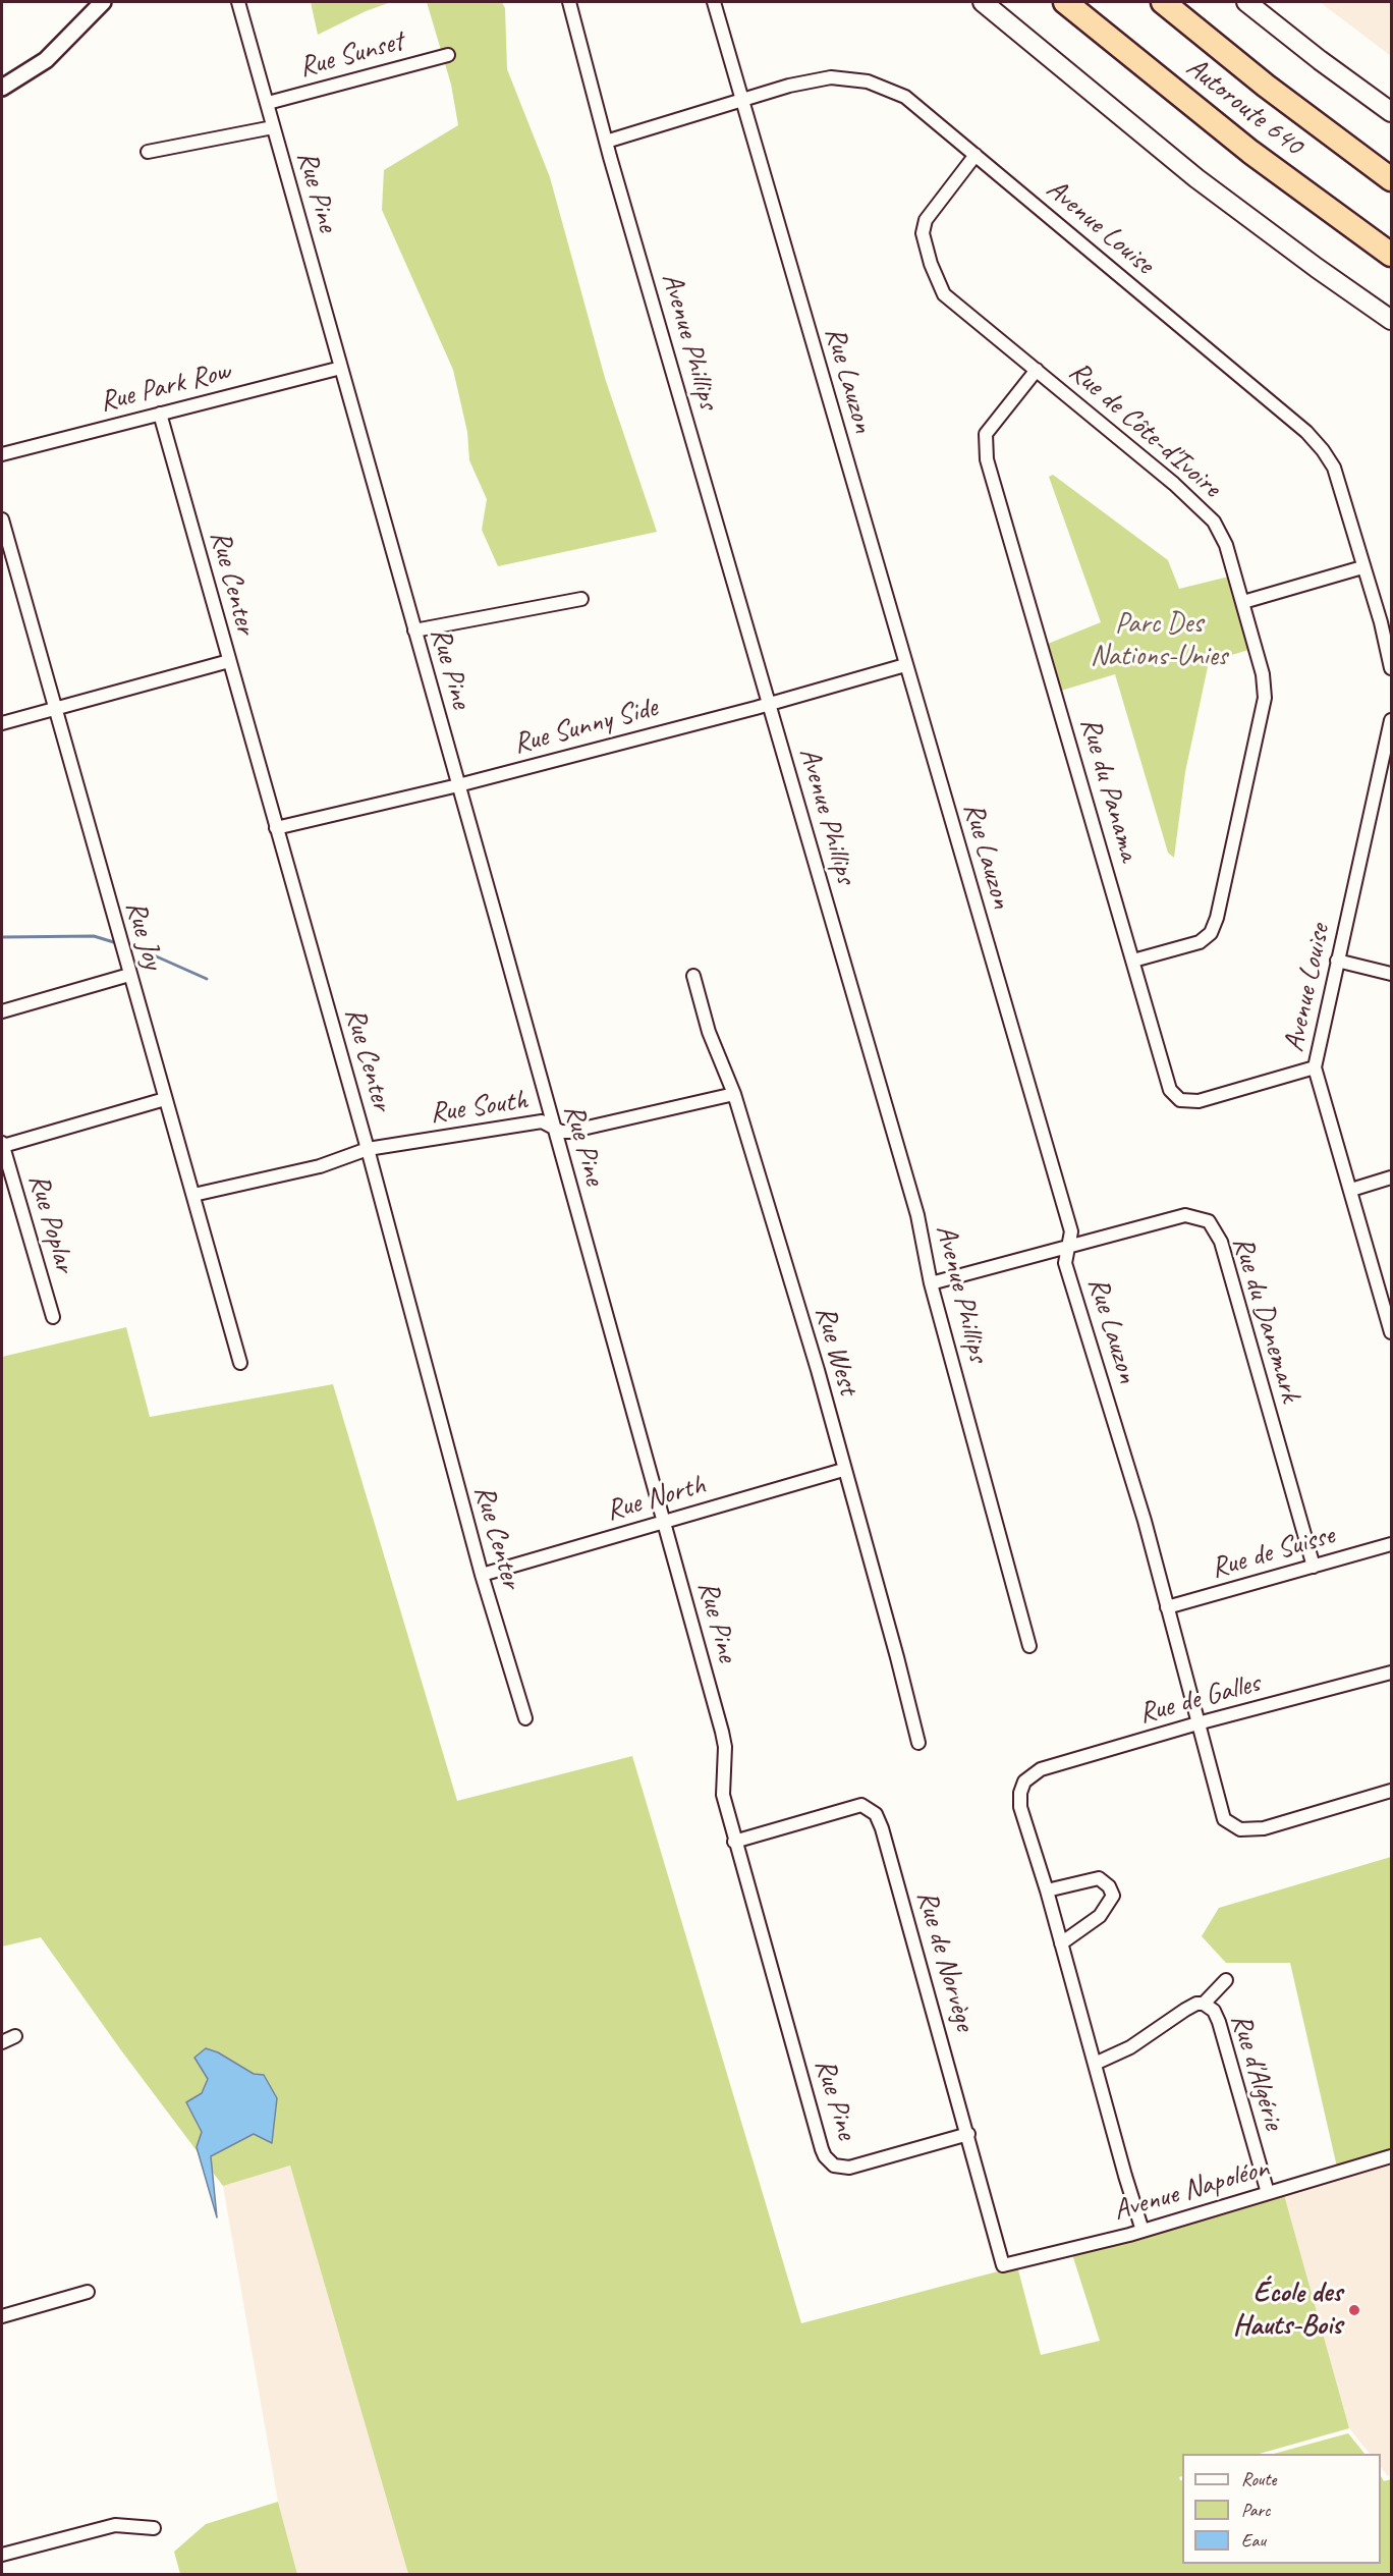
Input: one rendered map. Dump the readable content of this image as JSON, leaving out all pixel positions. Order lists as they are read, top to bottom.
{
  "streets": {
    "highway": ["Autoroute 640"],
    "street": [
      "Rue Sunset",
      "Rue Pine",
      "Avenue Louise",
      "Avenue Phillips",
      "Rue Lauzon",
      "Rue Park Row",
      "Rue de Côte-d'Ivoire",
      "Rue Center",
      "Rue Sunny Side",
      "Rue du Panama",
      "Rue Joy",
      "Rue South",
      "Rue Poplar",
      "Rue du Danemark",
      "Rue West",
      "Rue North",
      "Rue de Suisse",
      "Rue de Galles",
      "Rue de Norvège",
      "Rue d'Algérie",
      "Avenue Napoléon"
    ]
  },
  "crossings": [
    ["Rue Sunset", "Rue Pine"],
    ["Rue Pine", "Rue Park Row"],
    ["Rue Pine", "Rue Sunny Side"],
    ["Rue Pine", "Rue South"],
    ["Rue Pine", "Rue North"],
    ["Rue Pine", "Rue de Norvège"],
    ["Avenue Louise", "Avenue Phillips"],
    ["Avenue Louise", "Rue Lauzon"],
    ["Avenue Louise", "Rue de Côte-d'Ivoire"],
    ["Avenue Louise", "Rue du Panama"],
    ["Avenue Phillips", "Rue Sunny Side"],
    ["Avenue Phillips", "Rue du Danemark"],
    ["Rue Lauzon", "Rue Sunny Side"],
    ["Rue Lauzon", "Rue du Danemark"],
    ["Rue Lauzon", "Rue de Suisse"],
    ["Rue Lauzon", "Rue de Galles"],
    ["Rue Park Row", "Rue Center"],
    ["Rue de Côte-d'Ivoire", "Rue du Panama"],
    ["Rue Center", "Rue Sunny Side"],
    ["Rue Center", "Rue South"],
    ["Rue Center", "Rue North"],
    ["Rue Joy", "Rue South"],
    ["Rue South", "Rue West"],
    ["Rue du Danemark", "Rue de Suisse"],
    ["Rue West", "Rue North"],
    ["Rue de Norvège", "Avenue Napoléon"],
    ["Rue d'Algérie", "Avenue Napoléon"]
  ],
  "parks": ["Parc Des Nations-Unies"],
  "places": ["École des Hauts-Bois"],
  "legend": ["Route", "Parc", "Eau"]
}
